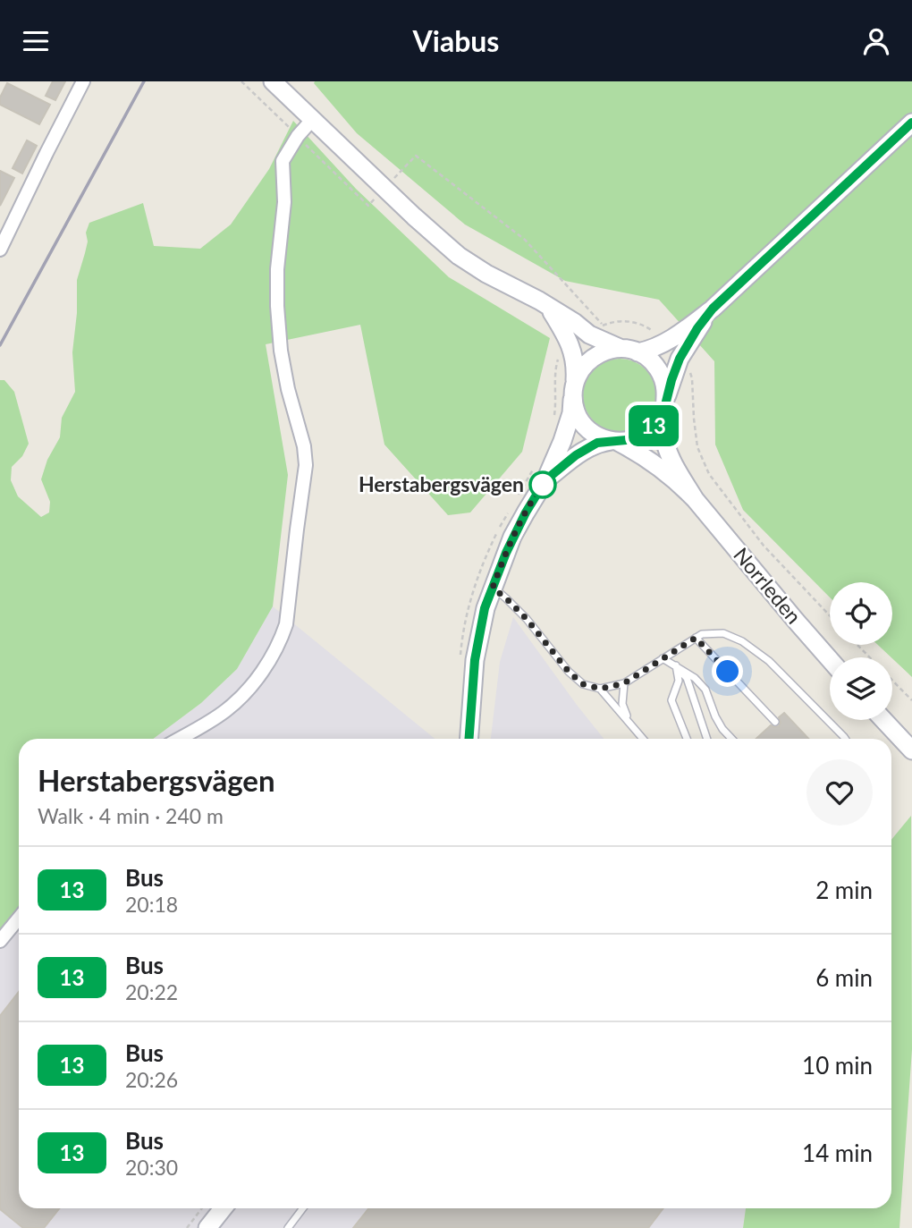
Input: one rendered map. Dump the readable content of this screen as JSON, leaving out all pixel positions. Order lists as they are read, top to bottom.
{
  "streets": {
    "street": ["Norrleden"]
  },
  "places": ["Herstabergsvägen"],
  "lines": ["bus line 13"],
  "page": {
    "header": "Viabus",
    "on_map": "13",
    "heading": ["Herstabergsvägen", "Walk · 4 min · 240 m"],
    "list": [
      {
        "mark": "13",
        "name": "Bus",
        "note": "20:18",
        "value": "2 min"
      },
      {
        "mark": "13",
        "name": "Bus",
        "note": "20:22",
        "value": "6 min"
      },
      {
        "mark": "13",
        "name": "Bus",
        "note": "20:26",
        "value": "10 min"
      },
      {
        "mark": "13",
        "name": "Bus",
        "note": "20:30",
        "value": "14 min"
      }
    ]
  }
}
